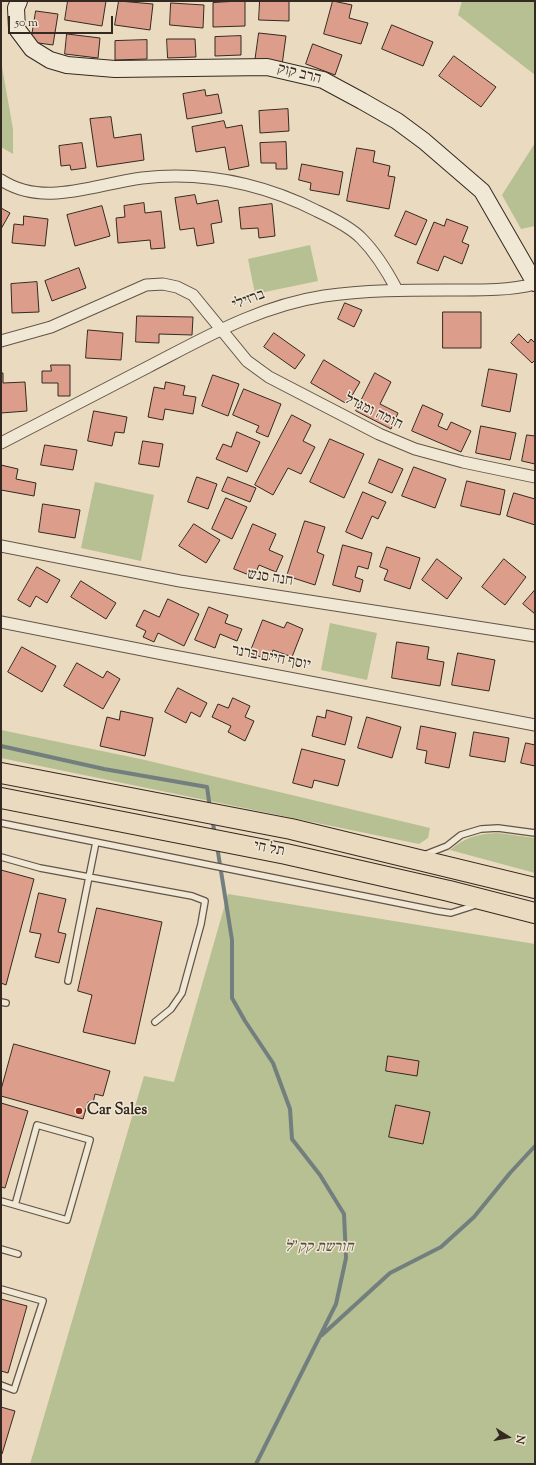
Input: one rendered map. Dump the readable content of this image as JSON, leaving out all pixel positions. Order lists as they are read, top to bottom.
{
  "streets": {
    "highway": ["תל חי"],
    "street": [
      "הרב קוק",
      "ברזילי",
      "חומה ומגדל",
      "חנה סנש",
      "יוסף חיים ברנר"
    ]
  },
  "crossings": [
    ["הרב קוק", "ברזילי"],
    ["ברזילי", "חומה ומגדל"]
  ],
  "parks": ["חורשת קק\"ל"],
  "places": ["Car Sales"],
  "scale_bar": "50 m",
  "north": "right"
}
